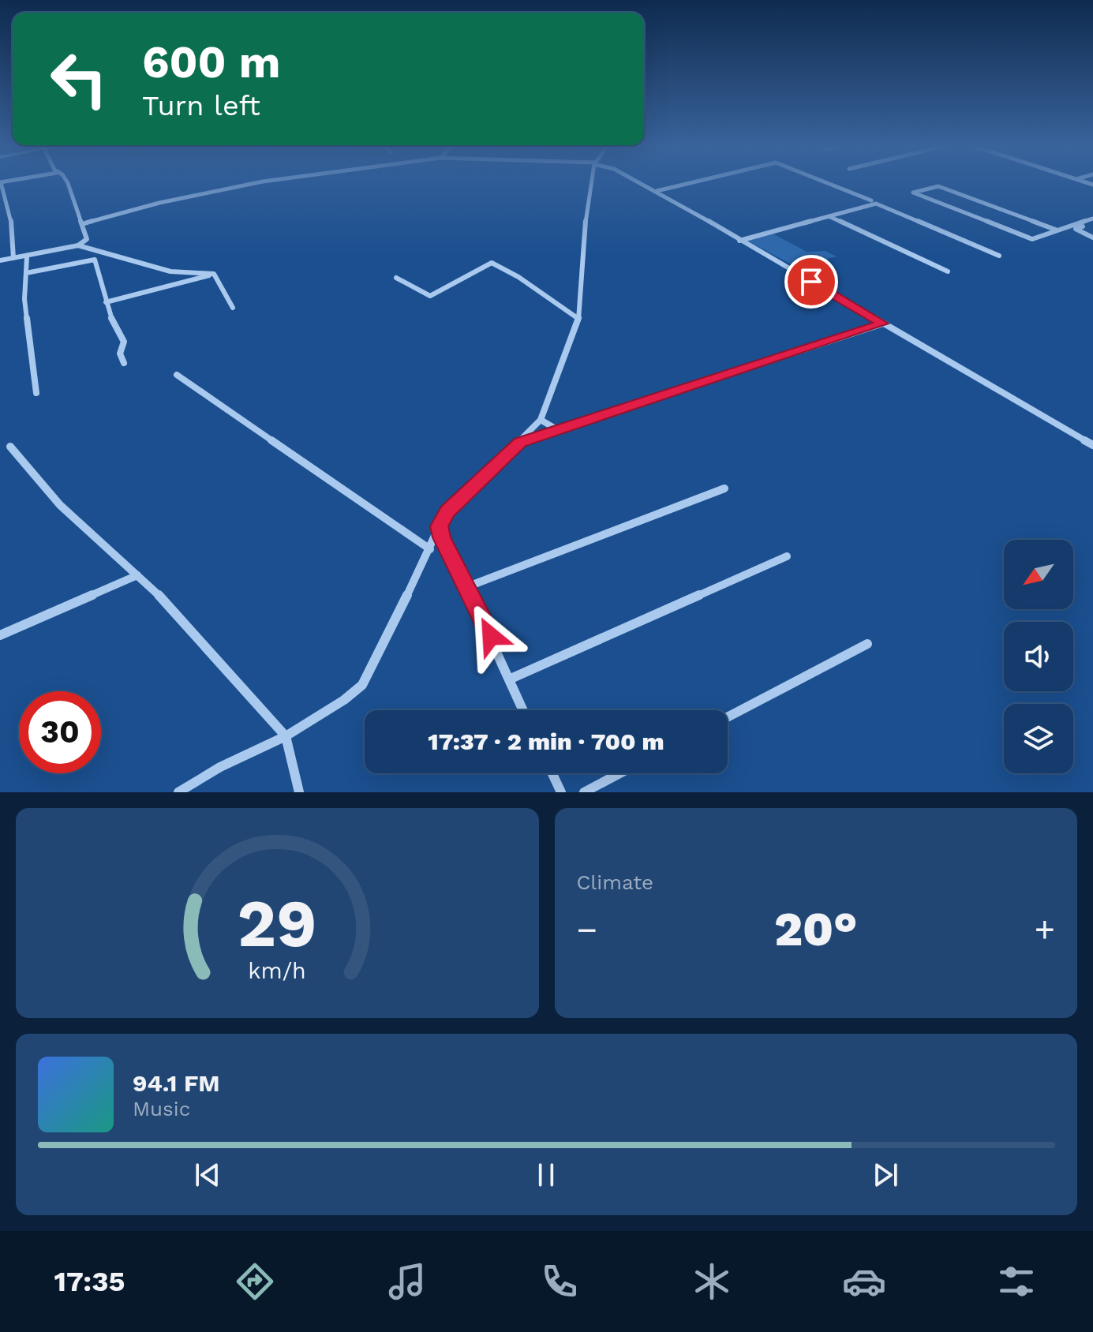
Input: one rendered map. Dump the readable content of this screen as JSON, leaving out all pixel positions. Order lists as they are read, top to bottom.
{
  "north": "bottom left",
  "page": {
    "turn": ["600 m", "Turn left"],
    "limit": "30",
    "trip": "17:37 · 2 min · 700 m",
    "tile": "Climate",
    "heat": ["−", "20°", "+"],
    "song": ["94.1 FM", "Music"],
    "tabs": "17:35",
    "gauge": ["29", "km/h"]
  }
}
